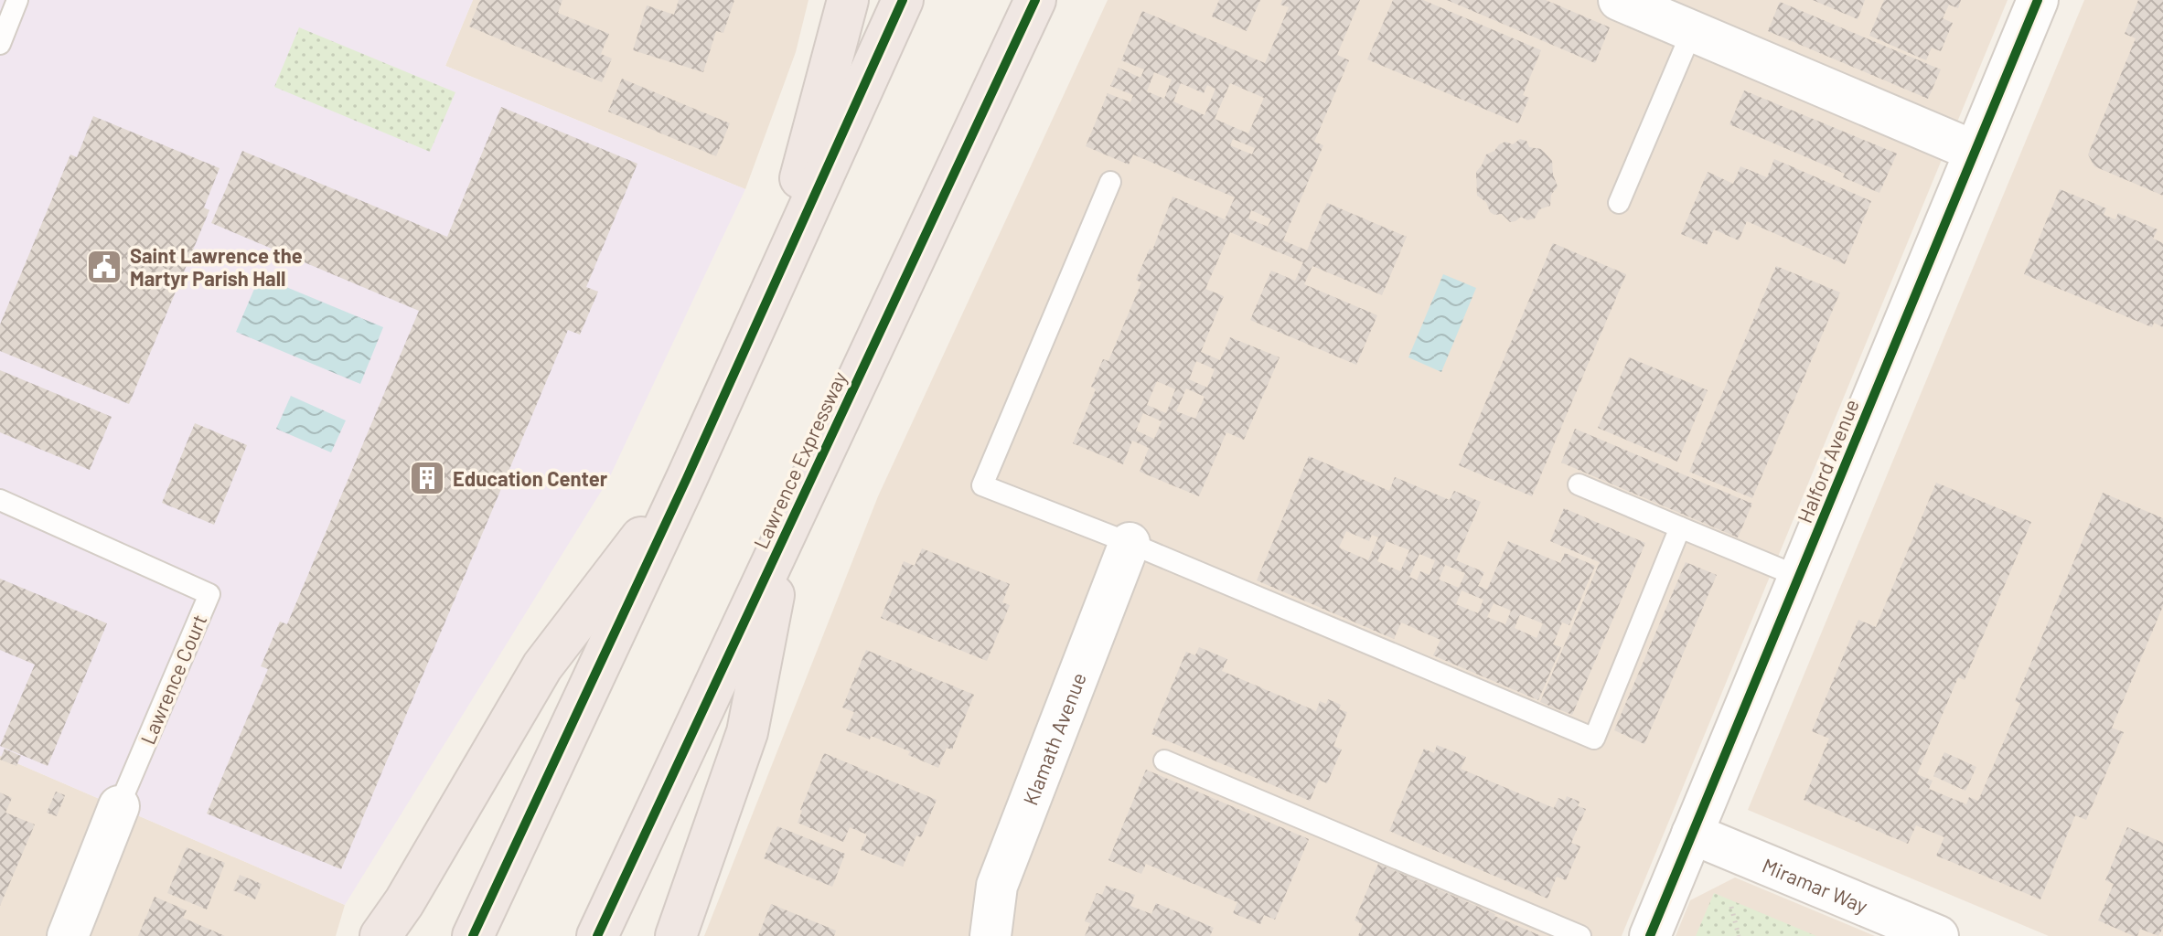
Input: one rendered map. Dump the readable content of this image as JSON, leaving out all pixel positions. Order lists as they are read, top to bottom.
{
  "streets": {
    "highway": ["Lawrence Expressway"],
    "street": [
      "Halford Avenue",
      "Lawrence Court",
      "Klamath Avenue",
      "Miramar Way"
    ]
  },
  "crossings": [
    ["Halford Avenue", "Miramar Way"]
  ],
  "places": {
    "public building": ["Saint Lawrence the Martyr Parish Hall"],
    "building": ["Education Center"]
  }
}
